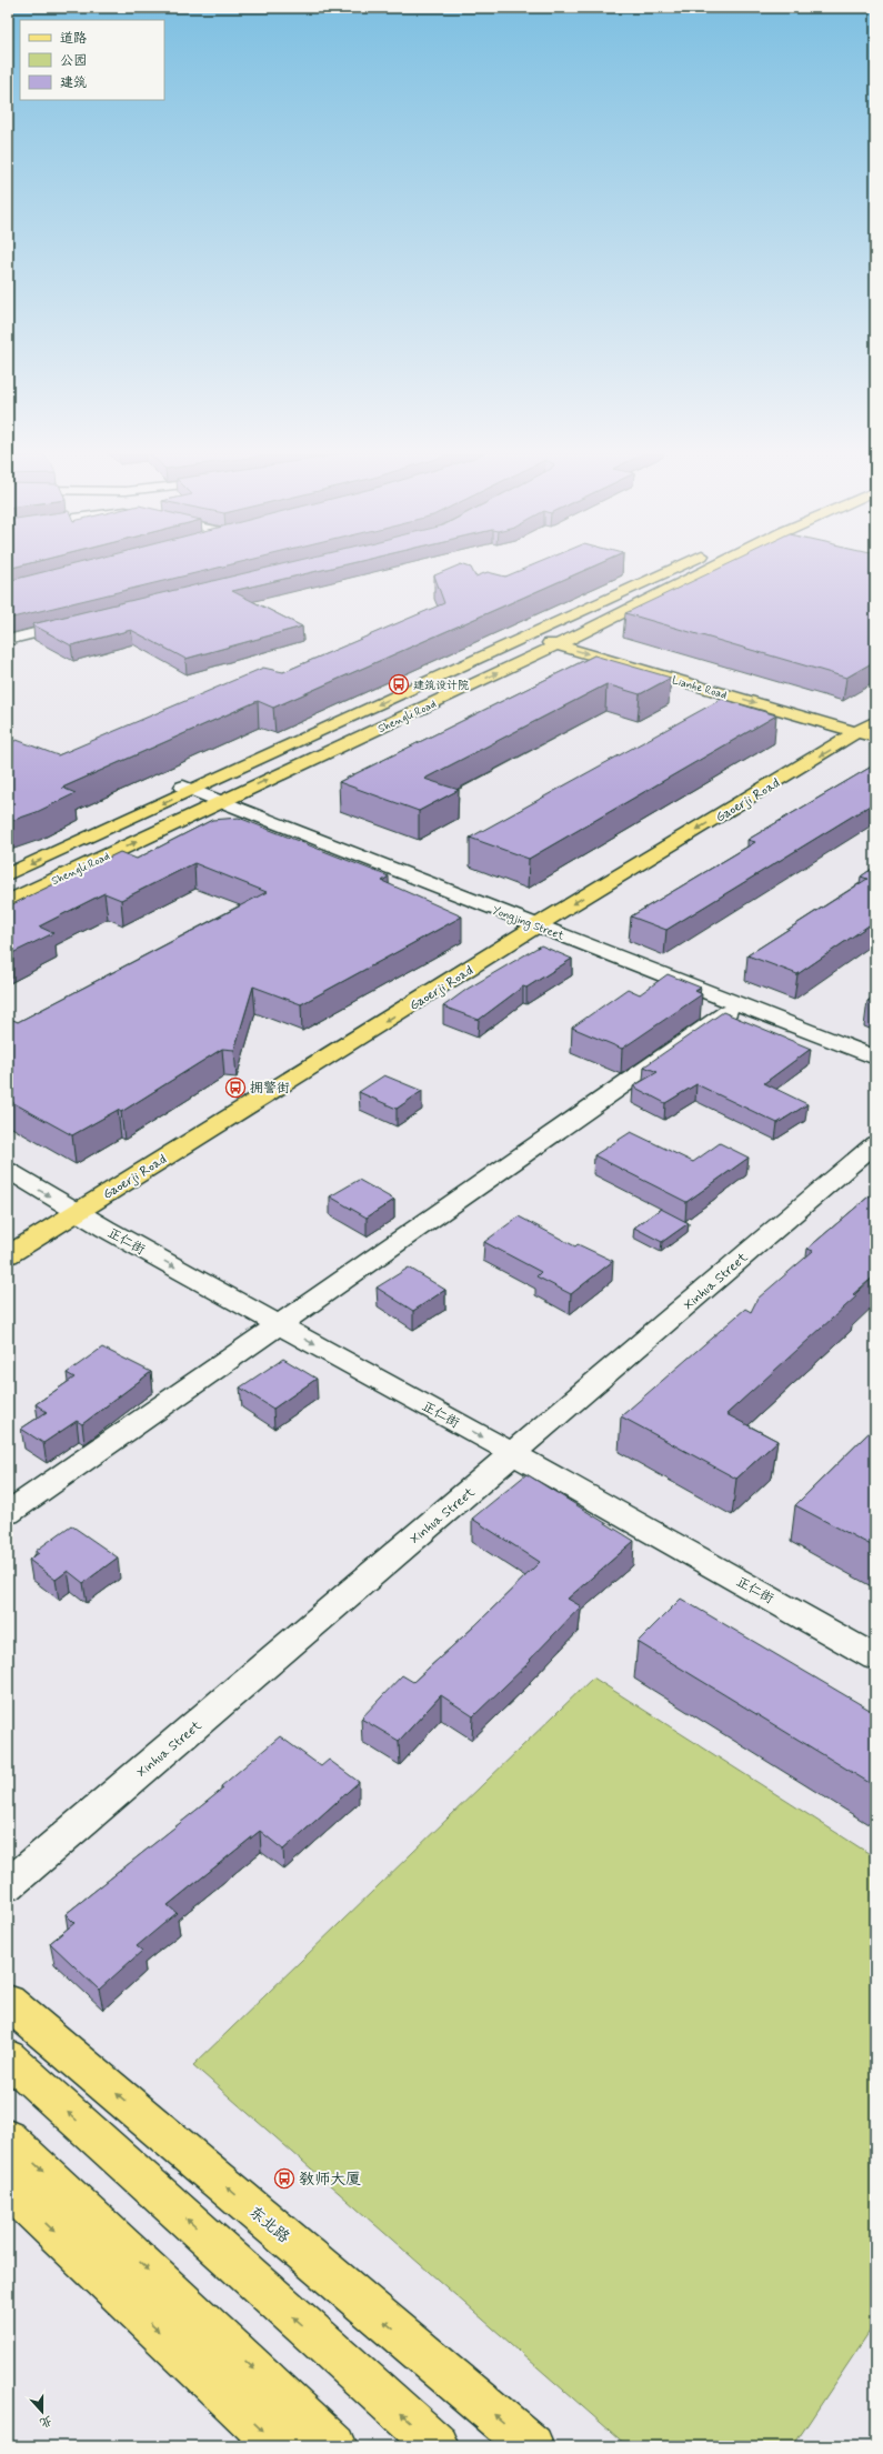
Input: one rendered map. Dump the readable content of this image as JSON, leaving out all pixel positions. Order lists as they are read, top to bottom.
{
  "streets": {
    "main road": [
      "Lianhe Road",
      "Shengli Road",
      "Gaoerji Road",
      "东北路"
    ],
    "street": ["Yongjing Street", "正仁街", "Xinhua Street"]
  },
  "crossings": [
    ["Lianhe Road", "Shengli Road"],
    ["Lianhe Road", "Gaoerji Road"],
    ["Shengli Road", "Yongjing Street"],
    ["Gaoerji Road", "Yongjing Street"],
    ["Gaoerji Road", "正仁街"],
    ["正仁街", "Xinhua Street"]
  ],
  "one_way": ["Gaoerji Road", "正仁街"],
  "places": {
    "bus stop": ["建筑设计院", "拥警街", "教师大厦"]
  },
  "legend": ["道路", "公园", "建筑"],
  "north": "bottom"
}
